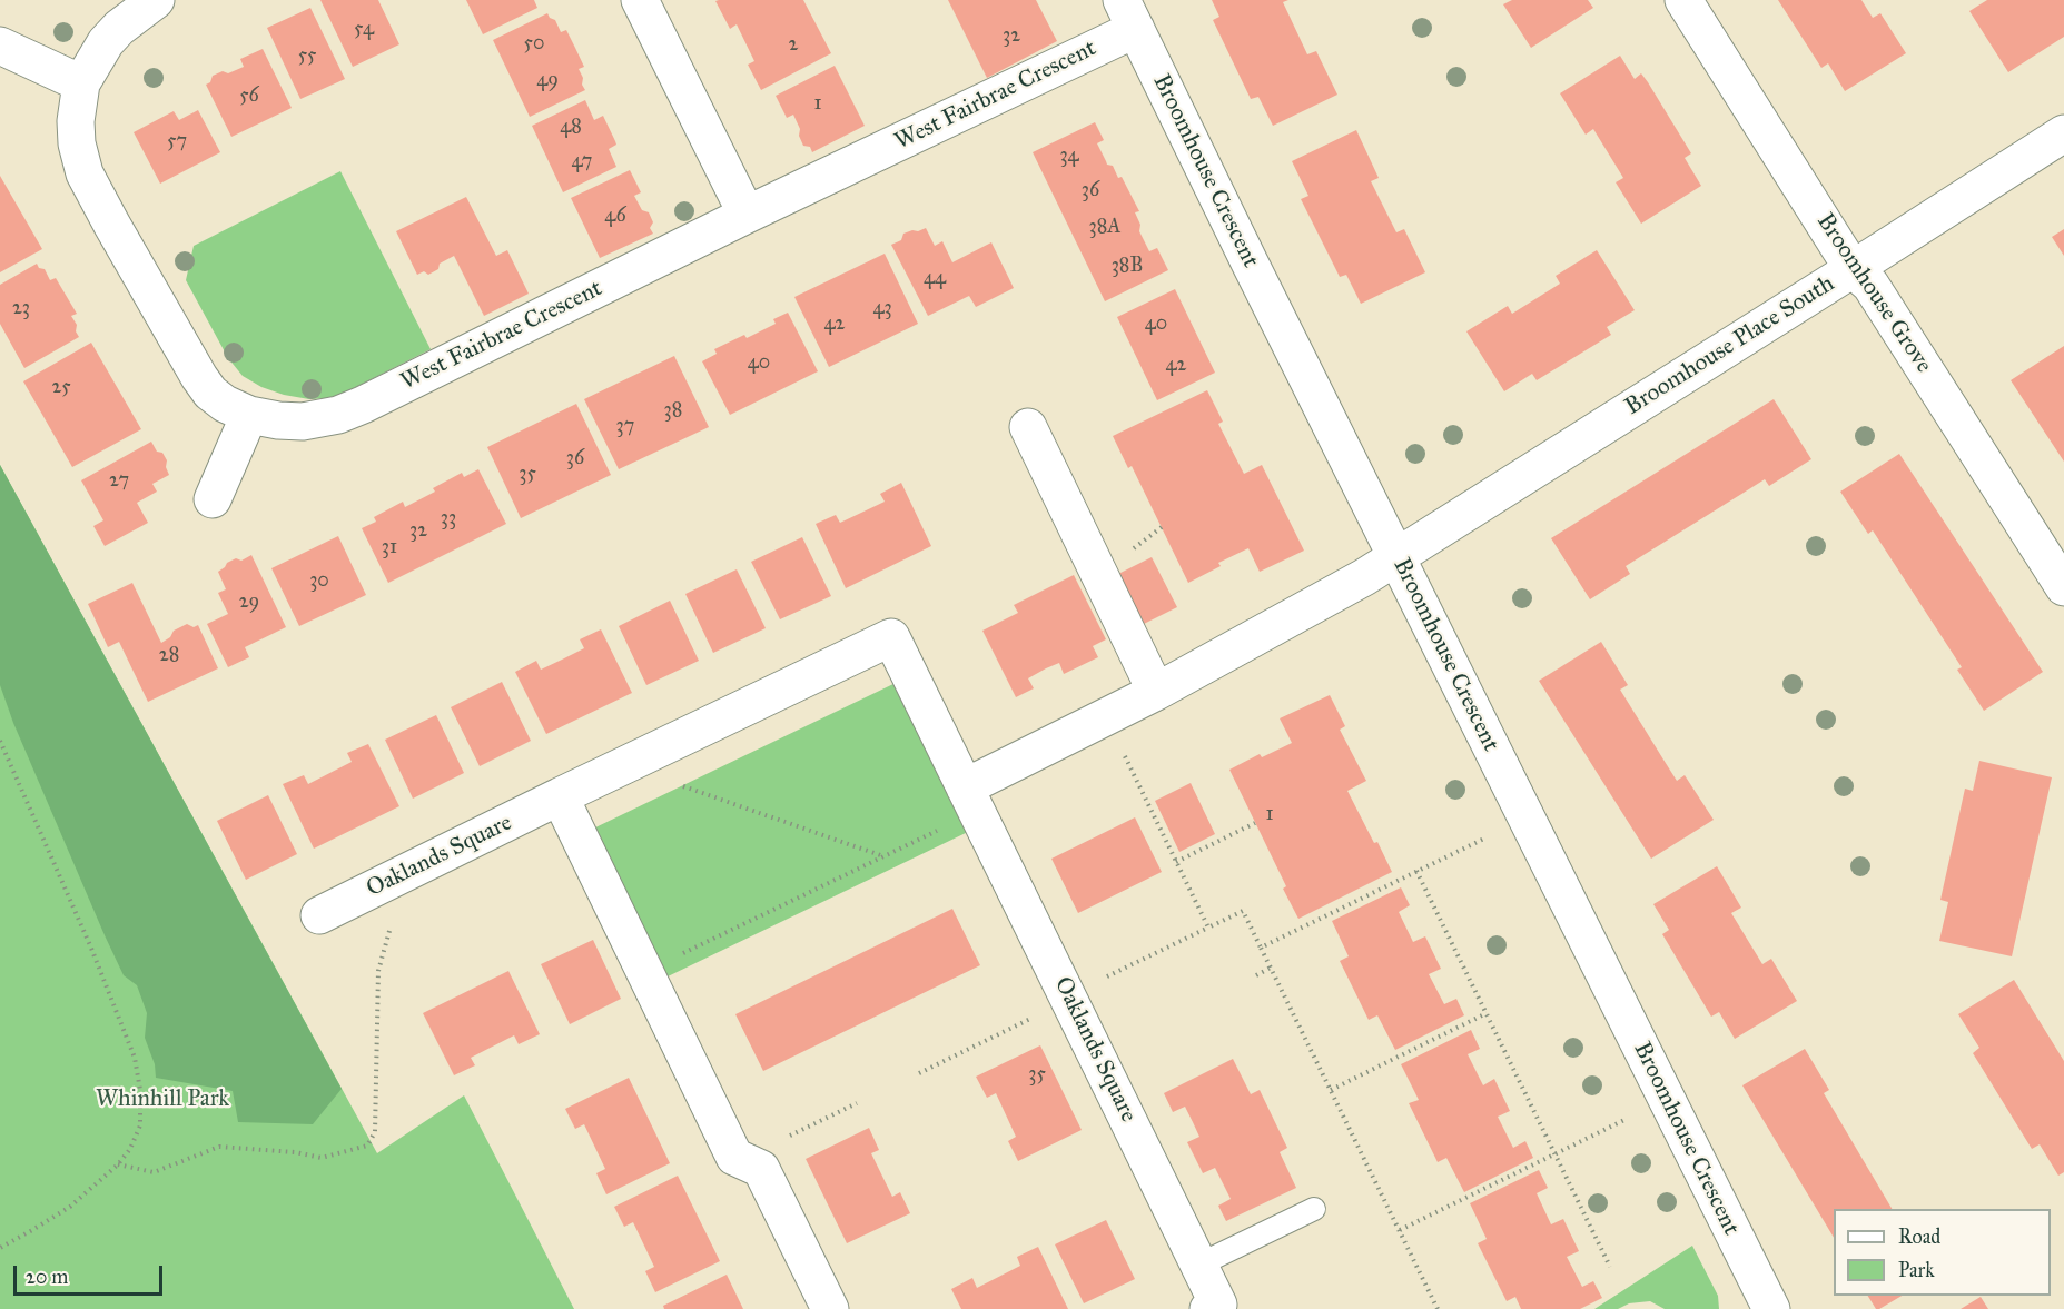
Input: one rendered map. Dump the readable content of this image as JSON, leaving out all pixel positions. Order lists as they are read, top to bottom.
{
  "streets": {
    "street": [
      "West Fairbrae Crescent",
      "Broomhouse Crescent",
      "Broomhouse Grove",
      "Broomhouse Place South",
      "Oaklands Square"
    ]
  },
  "crossings": [
    ["West Fairbrae Crescent", "Broomhouse Crescent"],
    ["Broomhouse Crescent", "Broomhouse Place South"],
    ["Broomhouse Grove", "Broomhouse Place South"]
  ],
  "parks": ["Whinhill Park"],
  "house_numbers": [
    "54",
    "32",
    "50",
    "2",
    "55",
    "49",
    "56",
    "1",
    "48",
    "57",
    "34",
    "47",
    "36",
    "46",
    "38A",
    "38B",
    "44",
    "23",
    "43",
    "42",
    "40",
    "40",
    "42",
    "25",
    "38",
    "37",
    "36",
    "35",
    "27",
    "33",
    "32",
    "31",
    "30",
    "29",
    "28",
    "1",
    "35"
  ],
  "legend": ["Road", "Park"],
  "scale_bar": "20 m"
}
